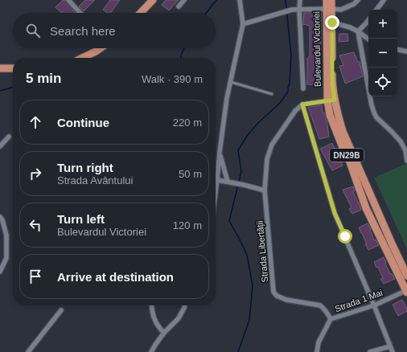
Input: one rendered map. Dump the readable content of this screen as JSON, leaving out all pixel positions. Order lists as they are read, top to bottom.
{
  "streets": {
    "main road": ["Bulevardul Victoriei", "DN29B"],
    "street": ["Strada Libertății", "Strada 1 Mai"]
  },
  "crossings": [
    ["Bulevardul Victoriei", "Strada 1 Mai"],
    ["Strada Libertății", "Strada 1 Mai"]
  ],
  "page": {
    "map_buttons": ["+", "−"],
    "search": "Search here",
    "heading": ["5 min", "Walk · 390 m"],
    "list": [
      ["Continue", "220 m"],
      ["Turn right", "Strada Avântului", "50 m"],
      ["Turn left", "Bulevardul Victoriei", "120 m"],
      "Arrive at destination"
    ]
  }
}
